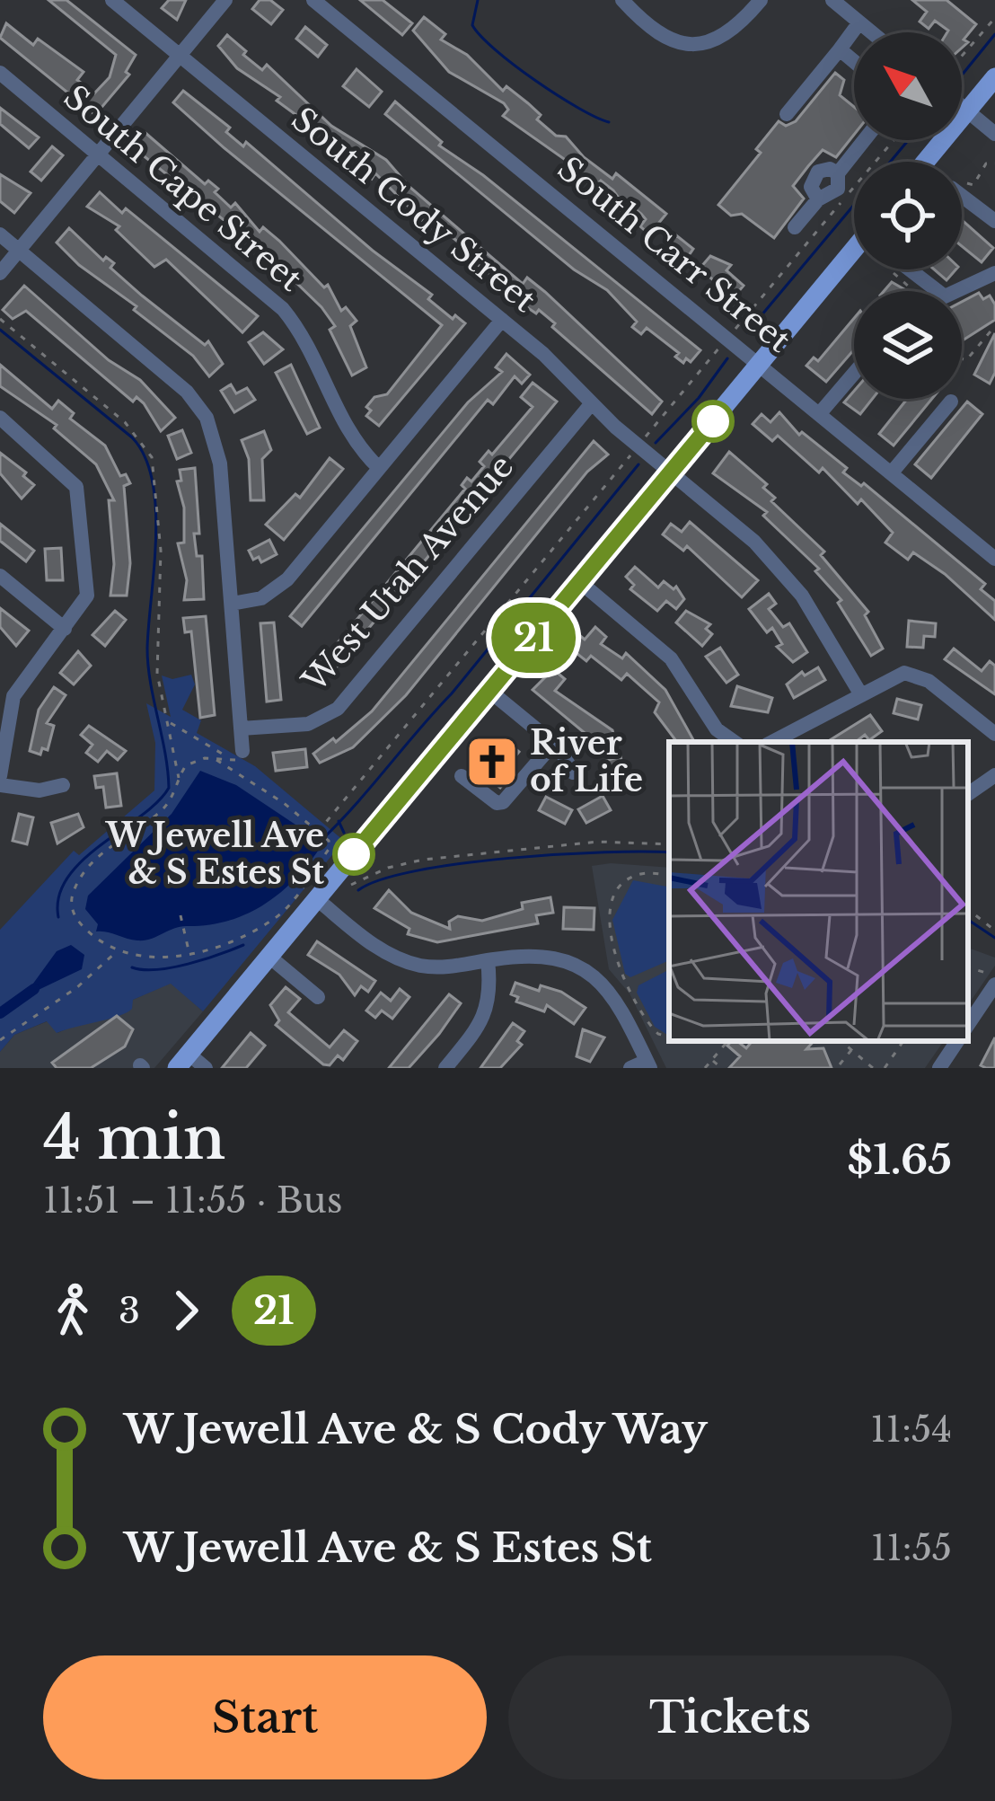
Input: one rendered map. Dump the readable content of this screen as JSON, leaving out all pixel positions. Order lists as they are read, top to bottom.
{
  "streets": {
    "street": [
      "South Cape Street",
      "South Cody Street",
      "South Carr Street",
      "West Utah Avenue"
    ]
  },
  "crossings": [
    ["South Cody Street", "West Utah Avenue"]
  ],
  "places": {
    "church": ["River of Life"],
    "other": ["W Jewell Ave & S Estes St"]
  },
  "lines": ["bus line 21"],
  "north": "top left",
  "page": {
    "on_map": "21",
    "heading": ["4 min", "11:51 – 11:55 · Bus", "$1.65"],
    "legs": ["3", "21"],
    "list": [
      {
        "name": "W Jewell Ave & S Cody Way",
        "value": "11:54"
      },
      {
        "name": "W Jewell Ave & S Estes St",
        "value": "11:55"
      }
    ],
    "buttons": ["Start", "Tickets"]
  }
}
